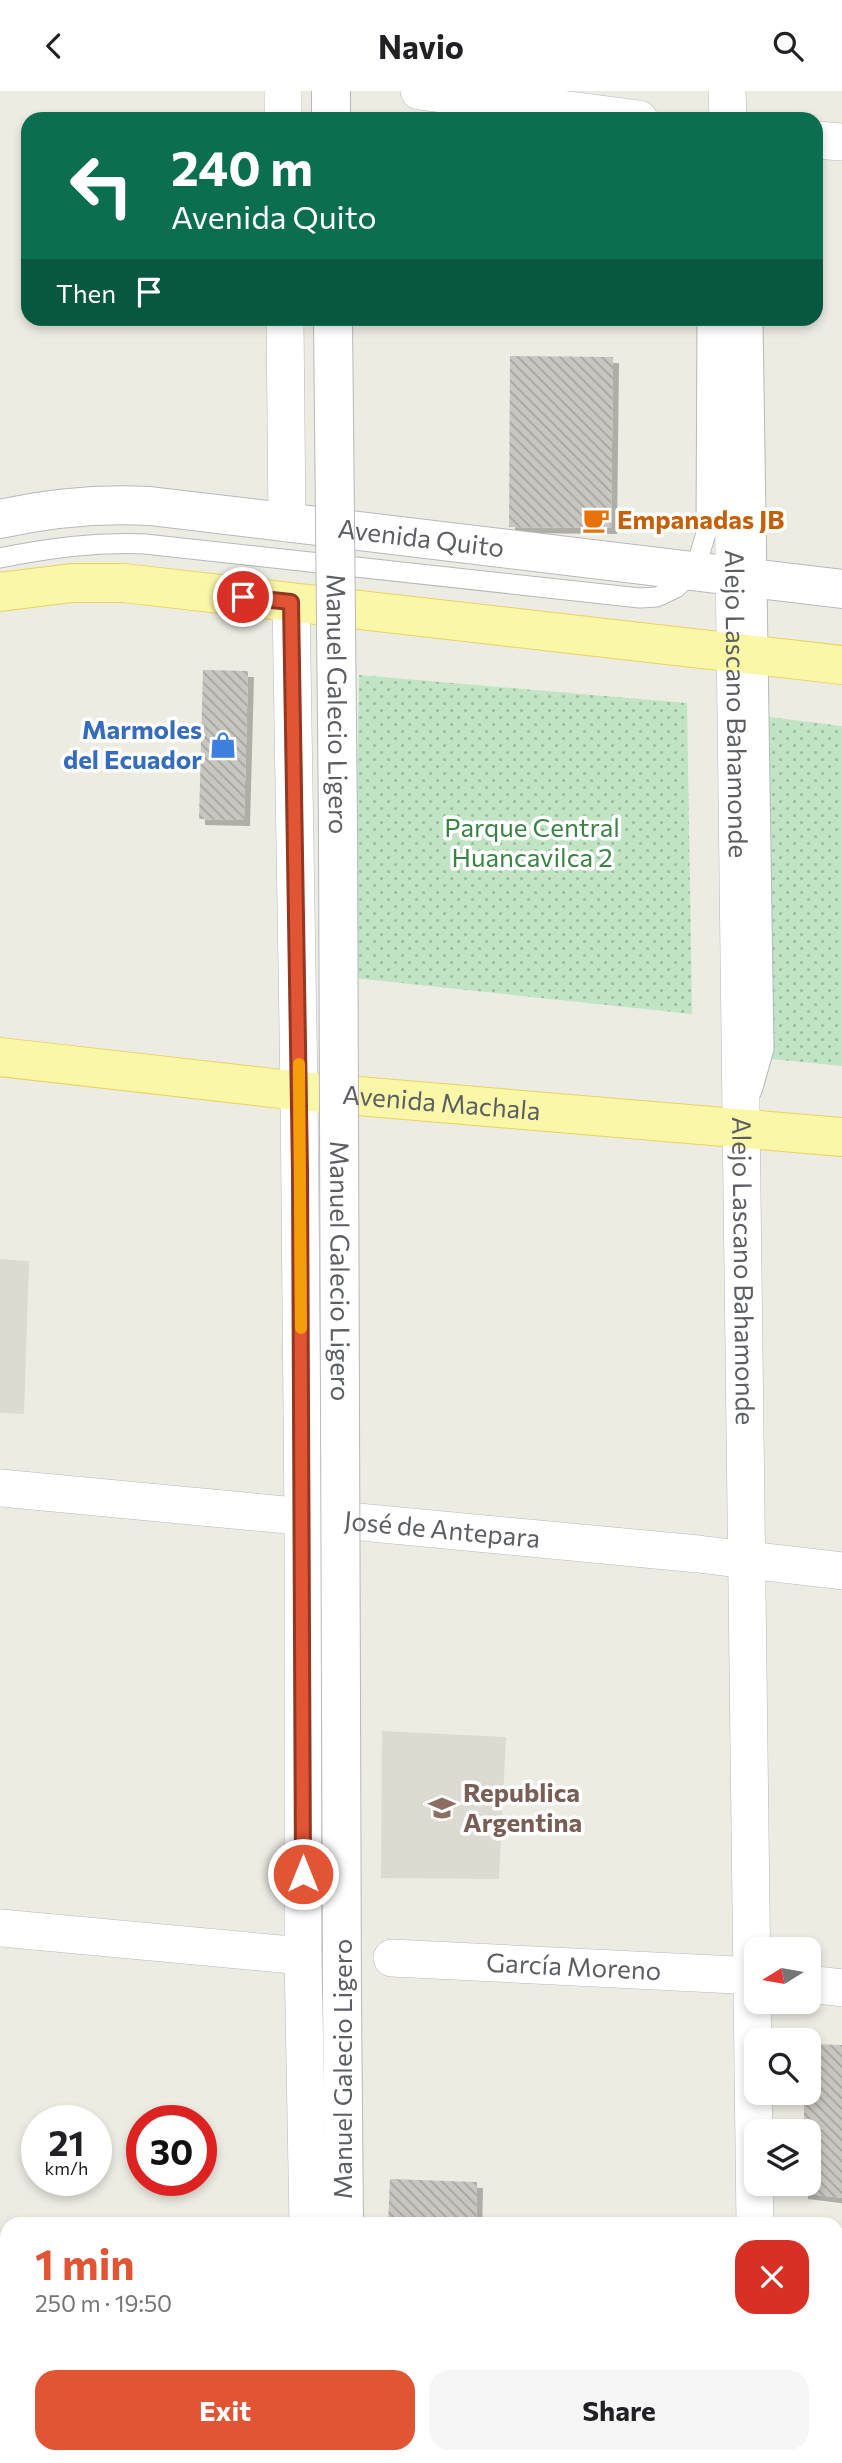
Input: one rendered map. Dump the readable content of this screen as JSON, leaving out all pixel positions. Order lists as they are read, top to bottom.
{
  "streets": {
    "main road": ["Avenida Quito", "Manuel Galecio Ligero", "Avenida Machala"],
    "street": ["Alejo Lascano Bahamonde", "José de Antepara", "García Moreno"]
  },
  "crossings": [
    ["Avenida Quito", "Alejo Lascano Bahamonde"],
    ["Manuel Galecio Ligero", "Avenida Machala"],
    ["Manuel Galecio Ligero", "José de Antepara"],
    ["Alejo Lascano Bahamonde", "Avenida Machala"],
    ["Alejo Lascano Bahamonde", "José de Antepara"]
  ],
  "parks": ["Parque Central Huancavilca 2"],
  "places": {
    "cafe": ["Empanadas JB"],
    "shop": ["Marmoles del Ecuador"],
    "school or university": ["Republica Argentina"]
  },
  "north": "left",
  "page": {
    "header": "Navio",
    "turn": ["240 m", "Avenida Quito"],
    "then": "Then",
    "speed": "21 km/h",
    "limit": "30",
    "heading": ["1 min", "250 m · 19:50"],
    "buttons": ["Exit", "Share"]
  }
}
